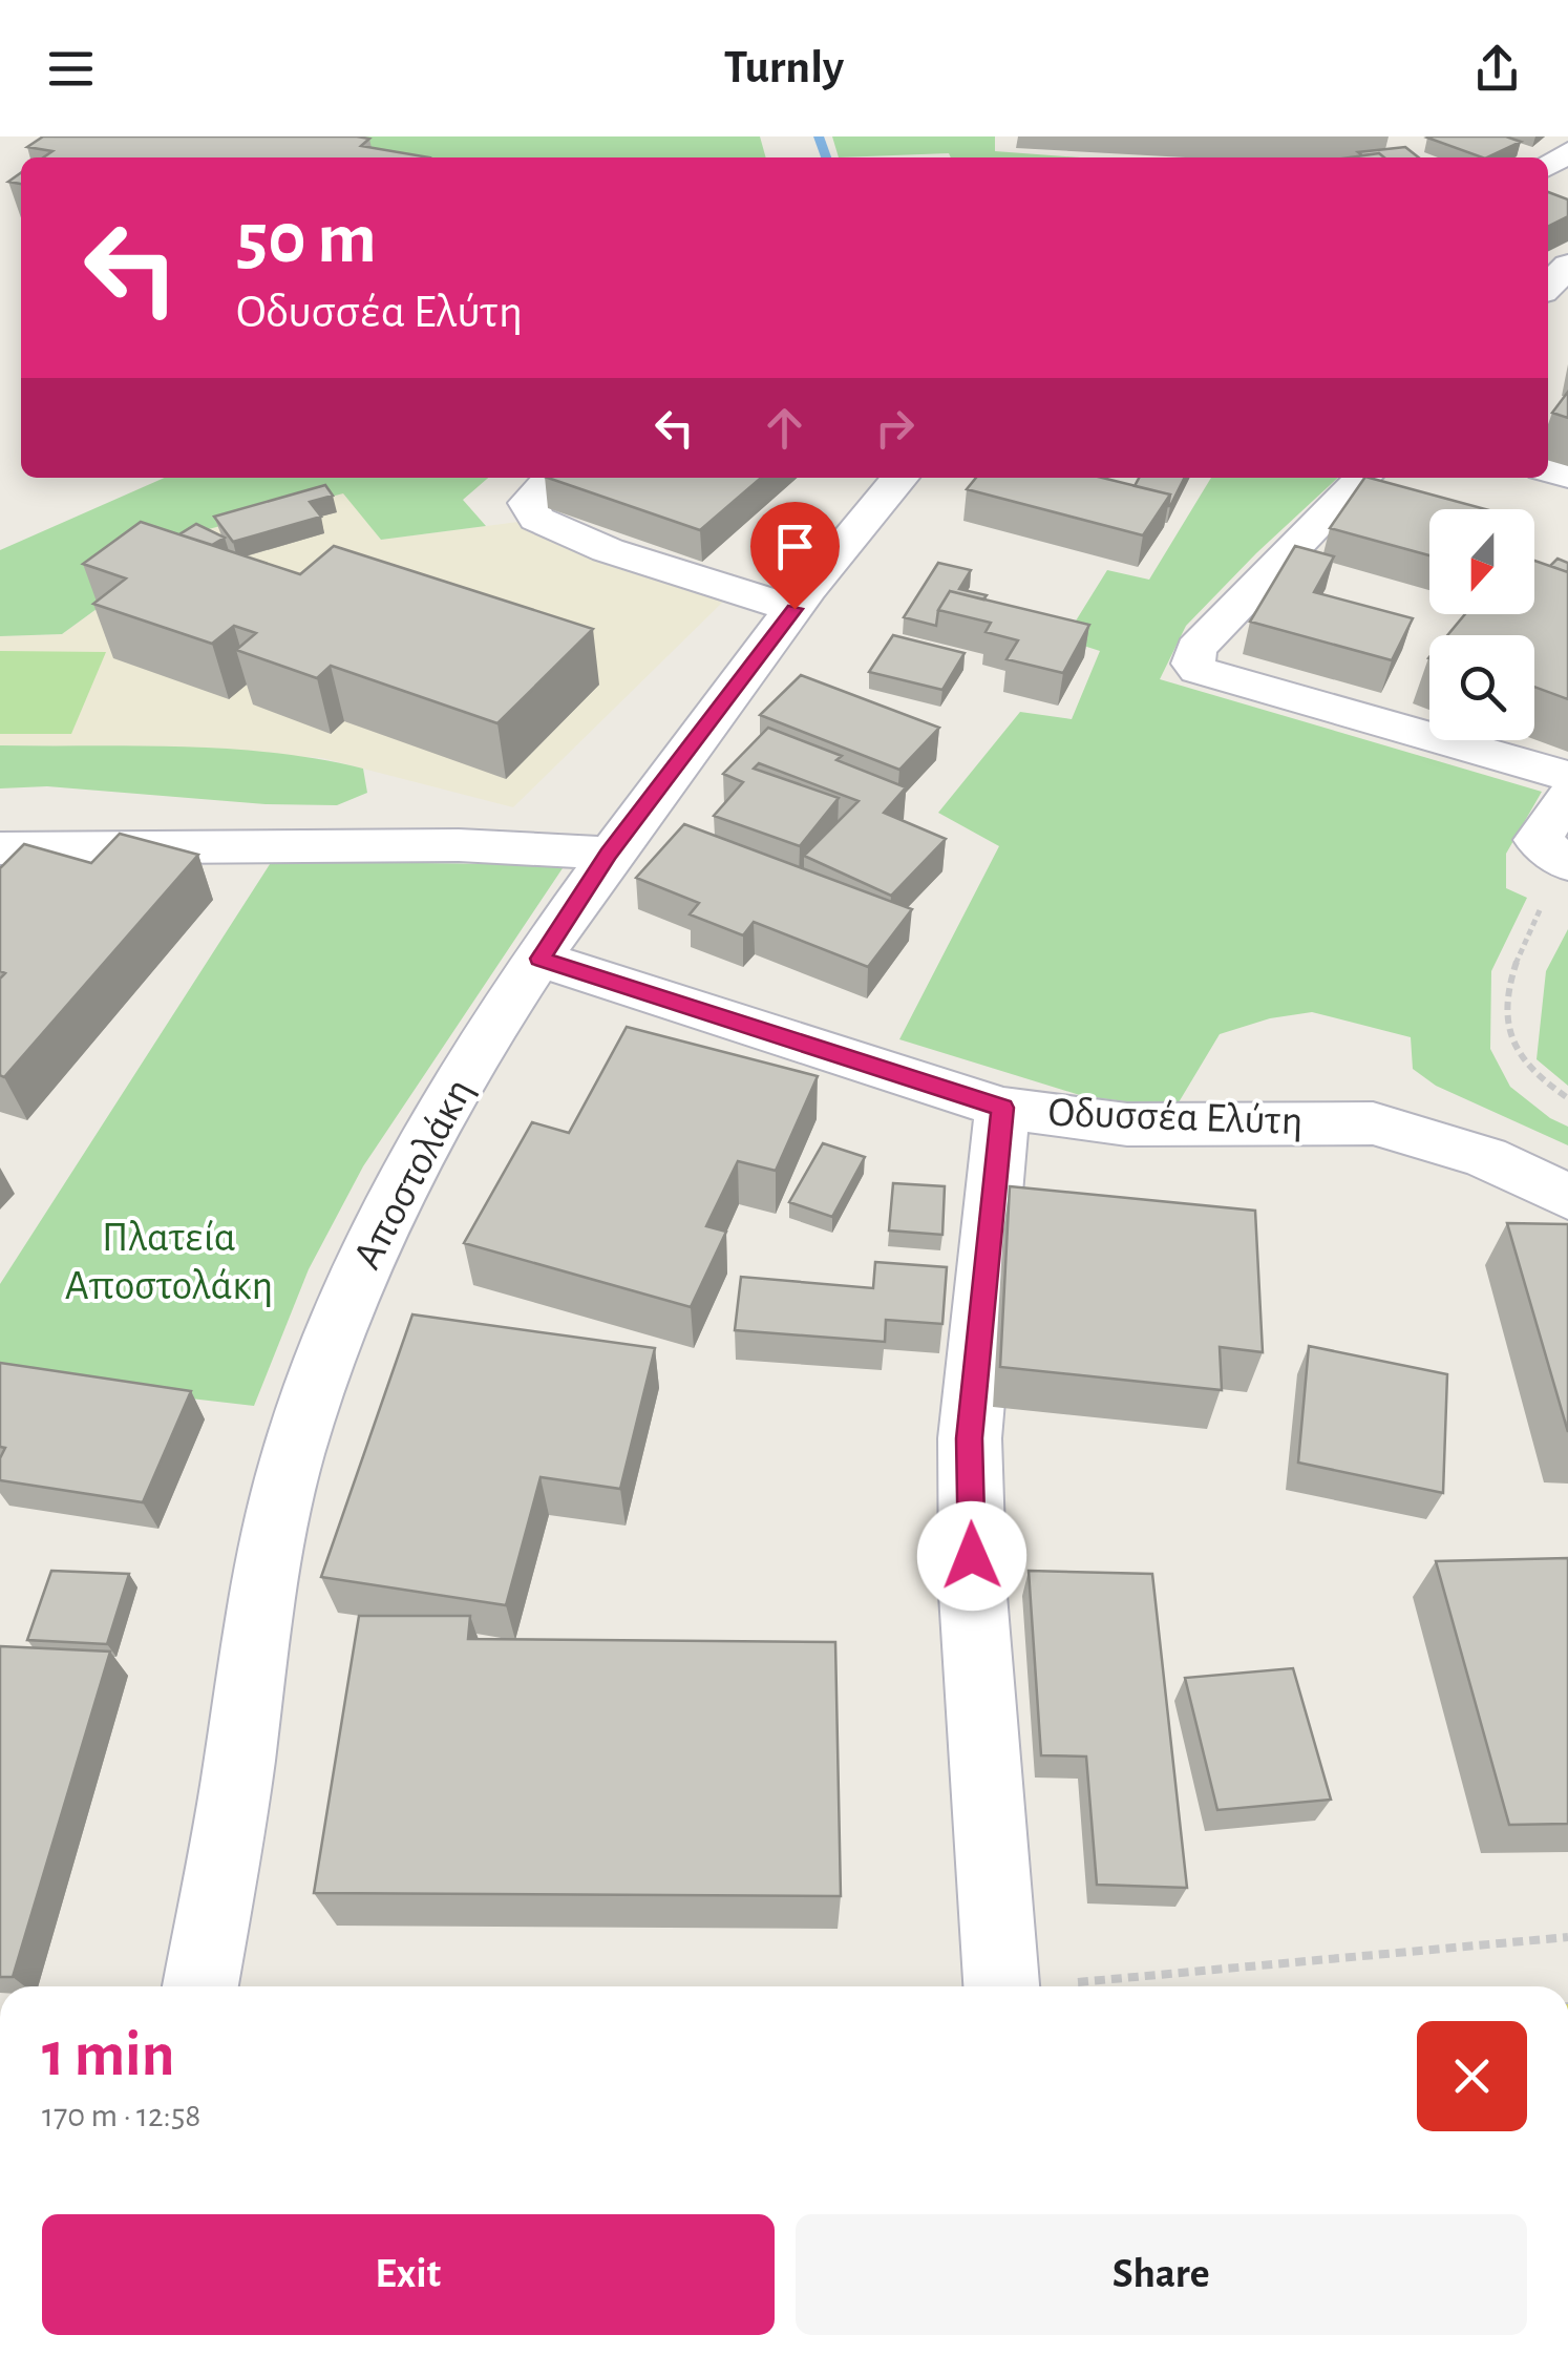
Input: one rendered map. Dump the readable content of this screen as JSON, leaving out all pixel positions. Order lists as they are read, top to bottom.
{
  "streets": {
    "street": ["Οδυσσέα Ελύτη", "Αποστολάκη"]
  },
  "crossings": [
    ["Οδυσσέα Ελύτη", "Αποστολάκη"]
  ],
  "parks": ["Πλατεία Αποστολάκη"],
  "north": "bottom",
  "page": {
    "header": "Turnly",
    "turn": ["50 m", "Οδυσσέα Ελύτη"],
    "heading": ["1 min", "170 m · 12:58"],
    "buttons": ["Exit", "Share"]
  }
}
